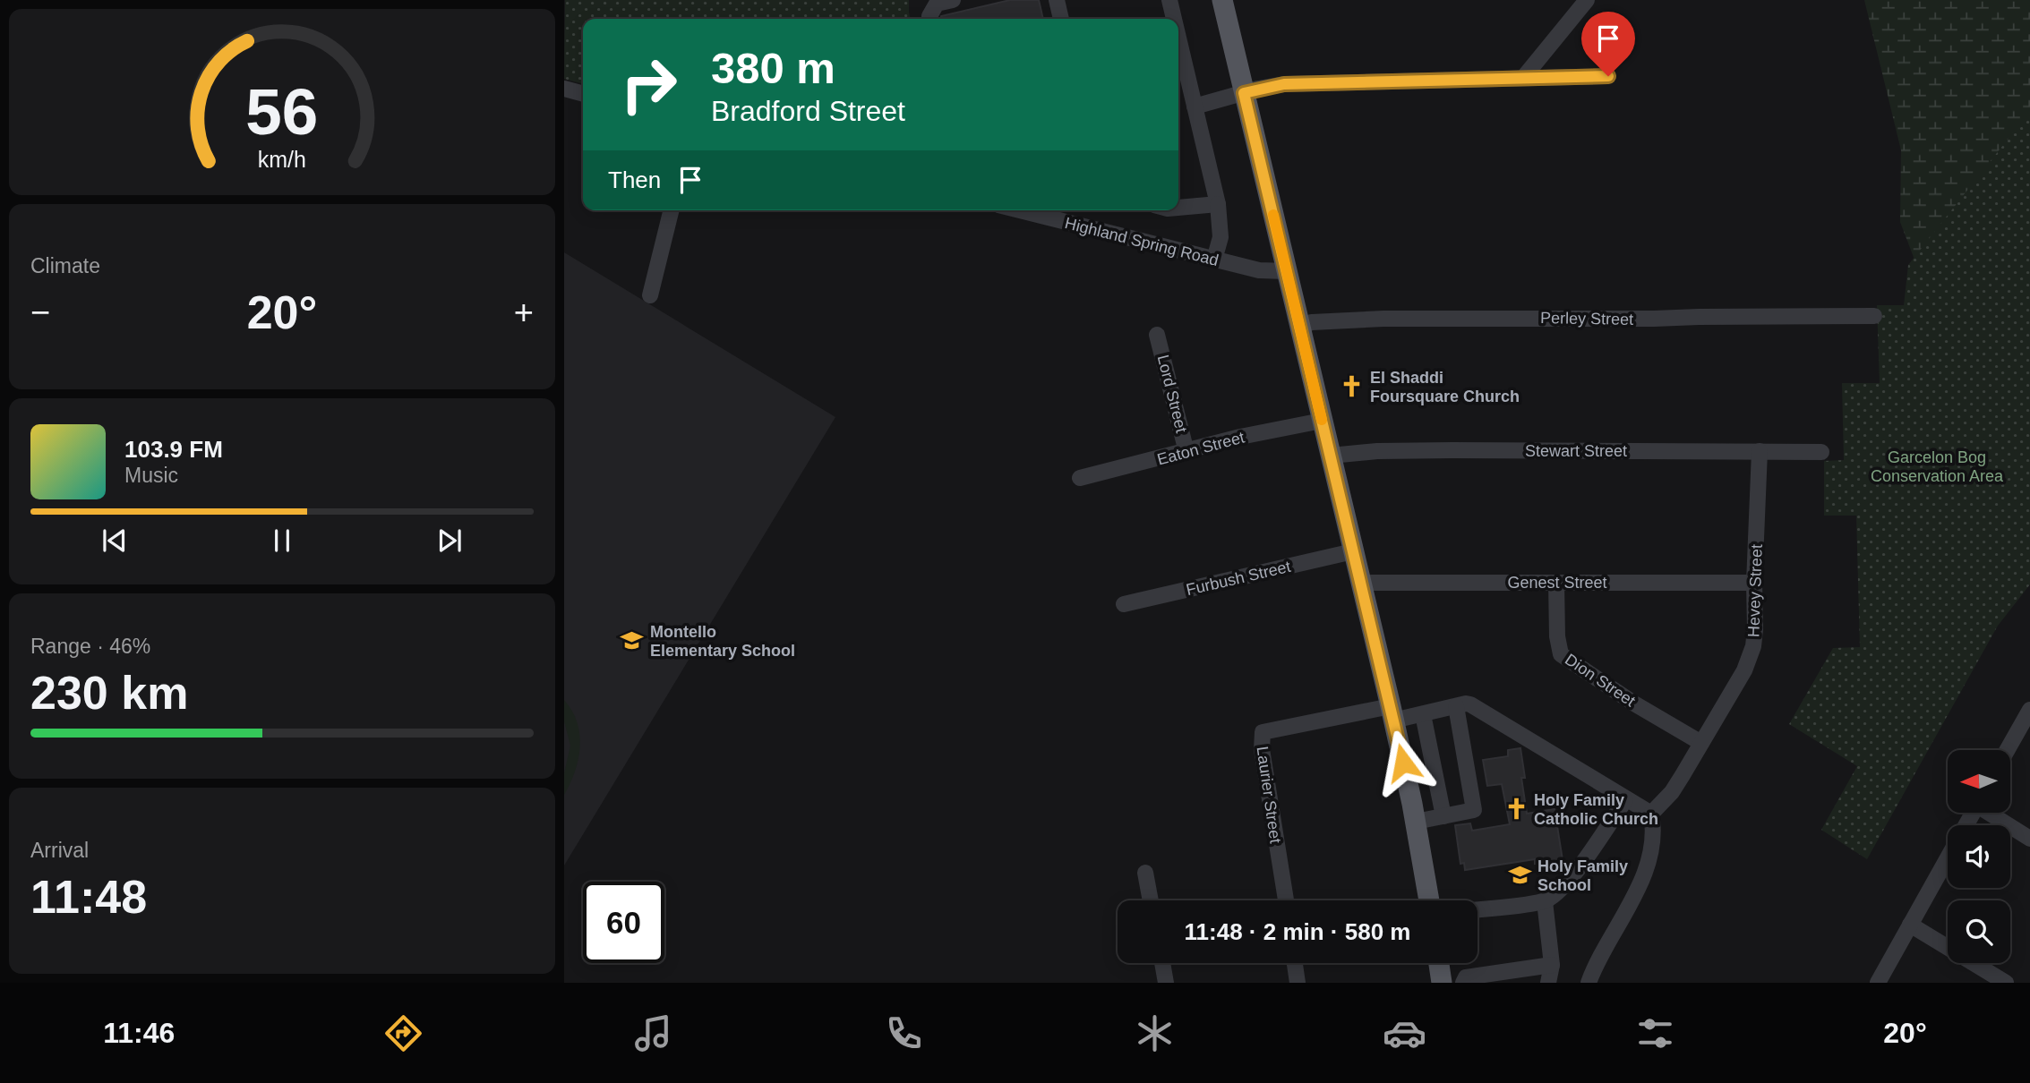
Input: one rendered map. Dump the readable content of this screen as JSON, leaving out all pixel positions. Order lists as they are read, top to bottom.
{
  "streets": {
    "street": [
      "Highland Spring Road",
      "Perley Street",
      "Lord Street",
      "Eaton Street",
      "Stewart Street",
      "Furbush Street",
      "Genest Street",
      "Hevey Street",
      "Dion Street",
      "Laurier Street"
    ]
  },
  "crossings": [
    ["Lord Street", "Eaton Street"],
    ["Stewart Street", "Hevey Street"],
    ["Genest Street", "Hevey Street"],
    ["Genest Street", "Dion Street"],
    ["Hevey Street", "Dion Street"]
  ],
  "parks": ["Garcelon Bog Conservation Area"],
  "places": {
    "church": ["El Shaddi Foursquare Church", "Holy Family Catholic Church"],
    "school or university": ["Montello Elementary School", "Holy Family School"]
  },
  "north": "left",
  "page": {
    "turn": ["380 m", "Bradford Street"],
    "then": "Then",
    "tile": [
      "Climate",
      ["Range · 46%", "230 km"],
      ["Arrival", "11:48"]
    ],
    "heat": ["−", "20°", "+"],
    "song": ["103.9 FM", "Music"],
    "limit": "60",
    "trip": "11:48 · 2 min · 580 m",
    "tabs": ["11:46", "20°"],
    "gauge": ["56", "km/h"]
  }
}
